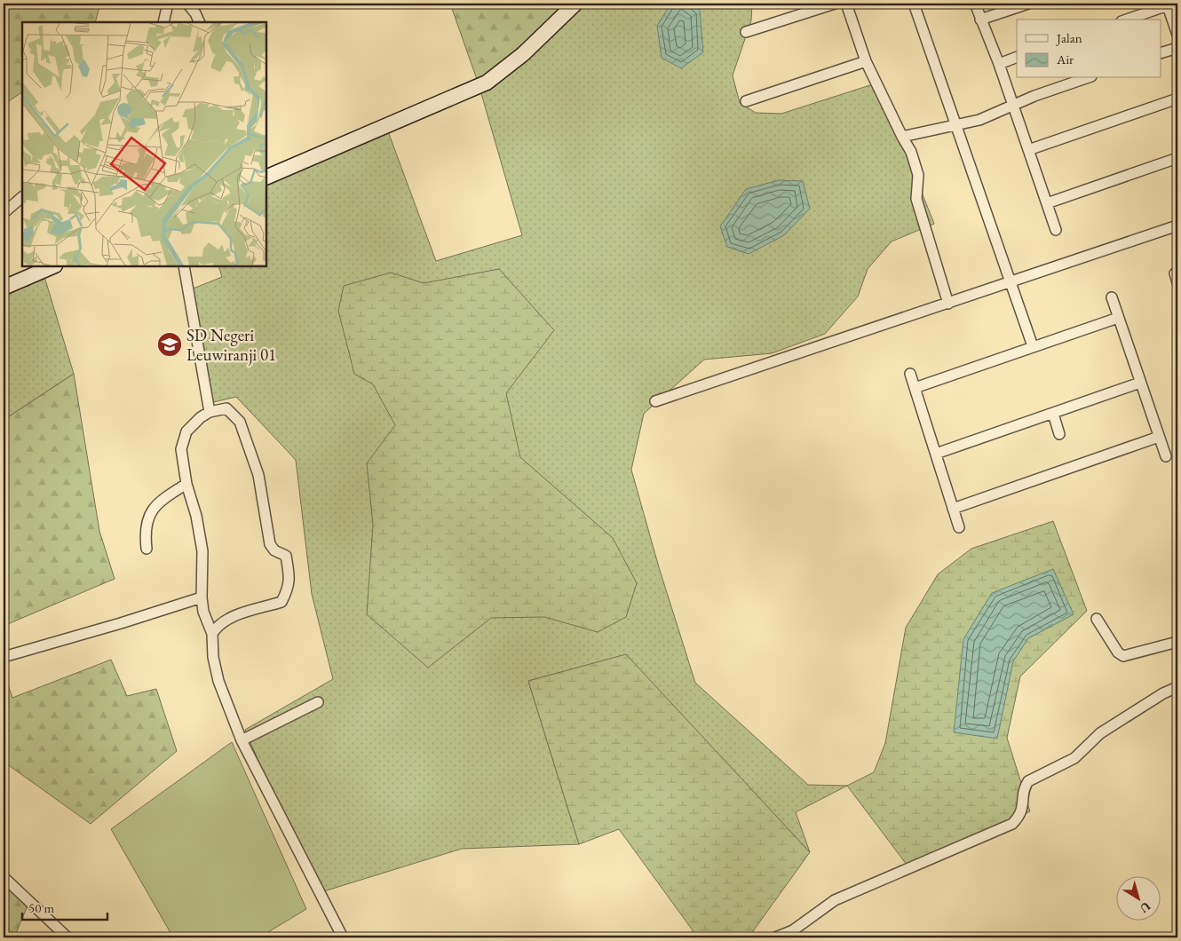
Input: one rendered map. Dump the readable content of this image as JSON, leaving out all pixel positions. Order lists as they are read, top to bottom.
{
  "places": {
    "school or university": ["SD Negeri Leuwiranji 01"]
  },
  "legend": ["Jalan", "Air"],
  "scale_bar": "50 m",
  "north": "bottom right"
}
